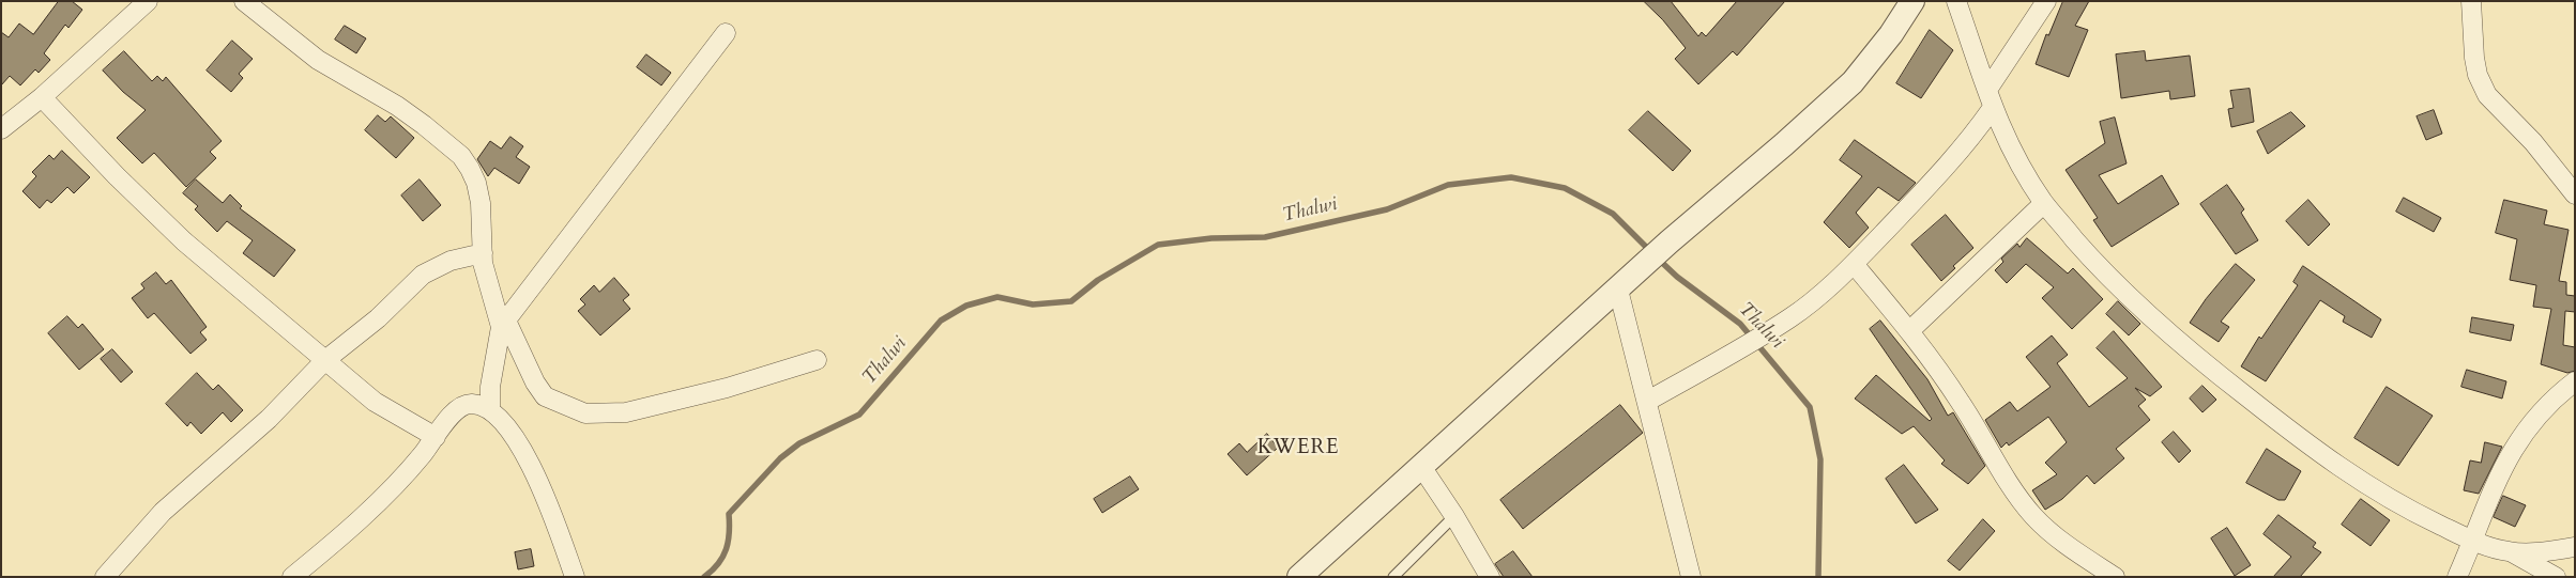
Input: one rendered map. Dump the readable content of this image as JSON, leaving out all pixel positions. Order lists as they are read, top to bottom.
{
  "districts": ["KWERE"],
  "water": ["Thalwi"]
}
